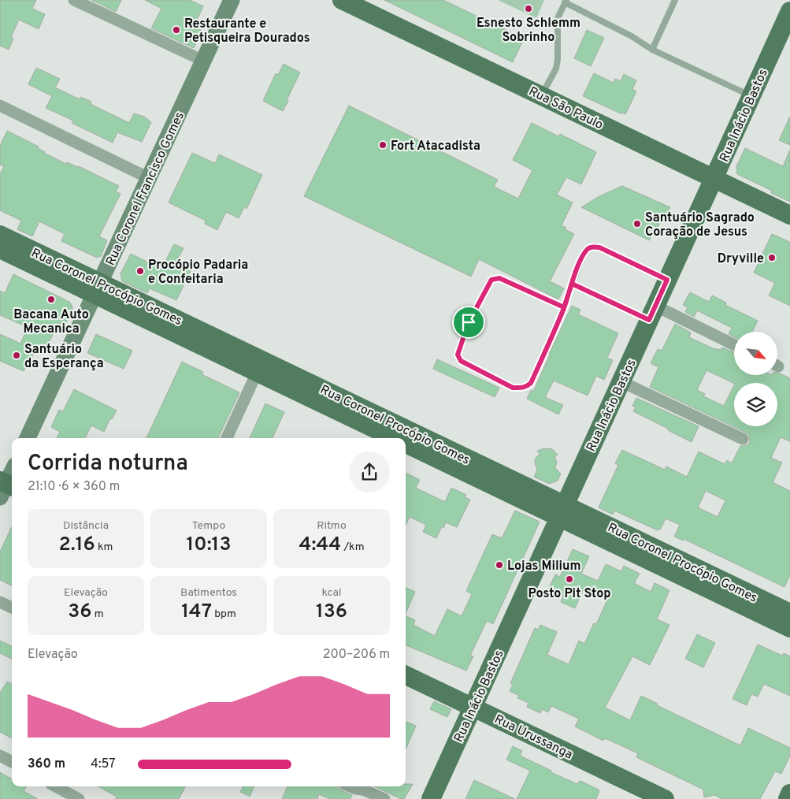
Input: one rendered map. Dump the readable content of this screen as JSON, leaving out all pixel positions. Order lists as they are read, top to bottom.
{
  "streets": {
    "main road": [
      "Rua São Paulo",
      "Rua Inácio Bastos",
      "Rua Coronel Francisco Gomes",
      "Rua Coronel Procópio Gomes",
      "Rua Urussanga"
    ]
  },
  "crossings": [
    ["Rua São Paulo", "Rua Inácio Bastos"],
    ["Rua Inácio Bastos", "Rua Coronel Procópio Gomes"],
    ["Rua Inácio Bastos", "Rua Urussanga"],
    ["Rua Coronel Francisco Gomes", "Rua Coronel Procópio Gomes"]
  ],
  "places": [
    "Esnesto Schlemm Sobrinho",
    "Restaurante e Petisqueira Dourados",
    "Fort Atacadista",
    "Santuário Sagrado Coração de Jesus",
    "Dryville",
    "Procópio Padaria e Confeitaria",
    "Bacana Auto Mecanica",
    "Santuário da Esperança",
    "Lojas Milium",
    "Posto Pit Stop"
  ],
  "north": "bottom right",
  "page": {
    "heading": ["Corrida noturna", "21:10 · 6 × 360 m"],
    "stats": [
      ["Distância", "2.16 km"],
      ["Tempo", "10:13"],
      ["Ritmo", "4:44 /km"],
      ["Elevação", "36 m"],
      ["Batimentos", "147 bpm"],
      ["kcal", "136"]
    ],
    "chart": ["Elevação", "200–206 m"],
    "list": [
      {
        "name": "360 m",
        "note": "4:57"
      }
    ]
  }
}
